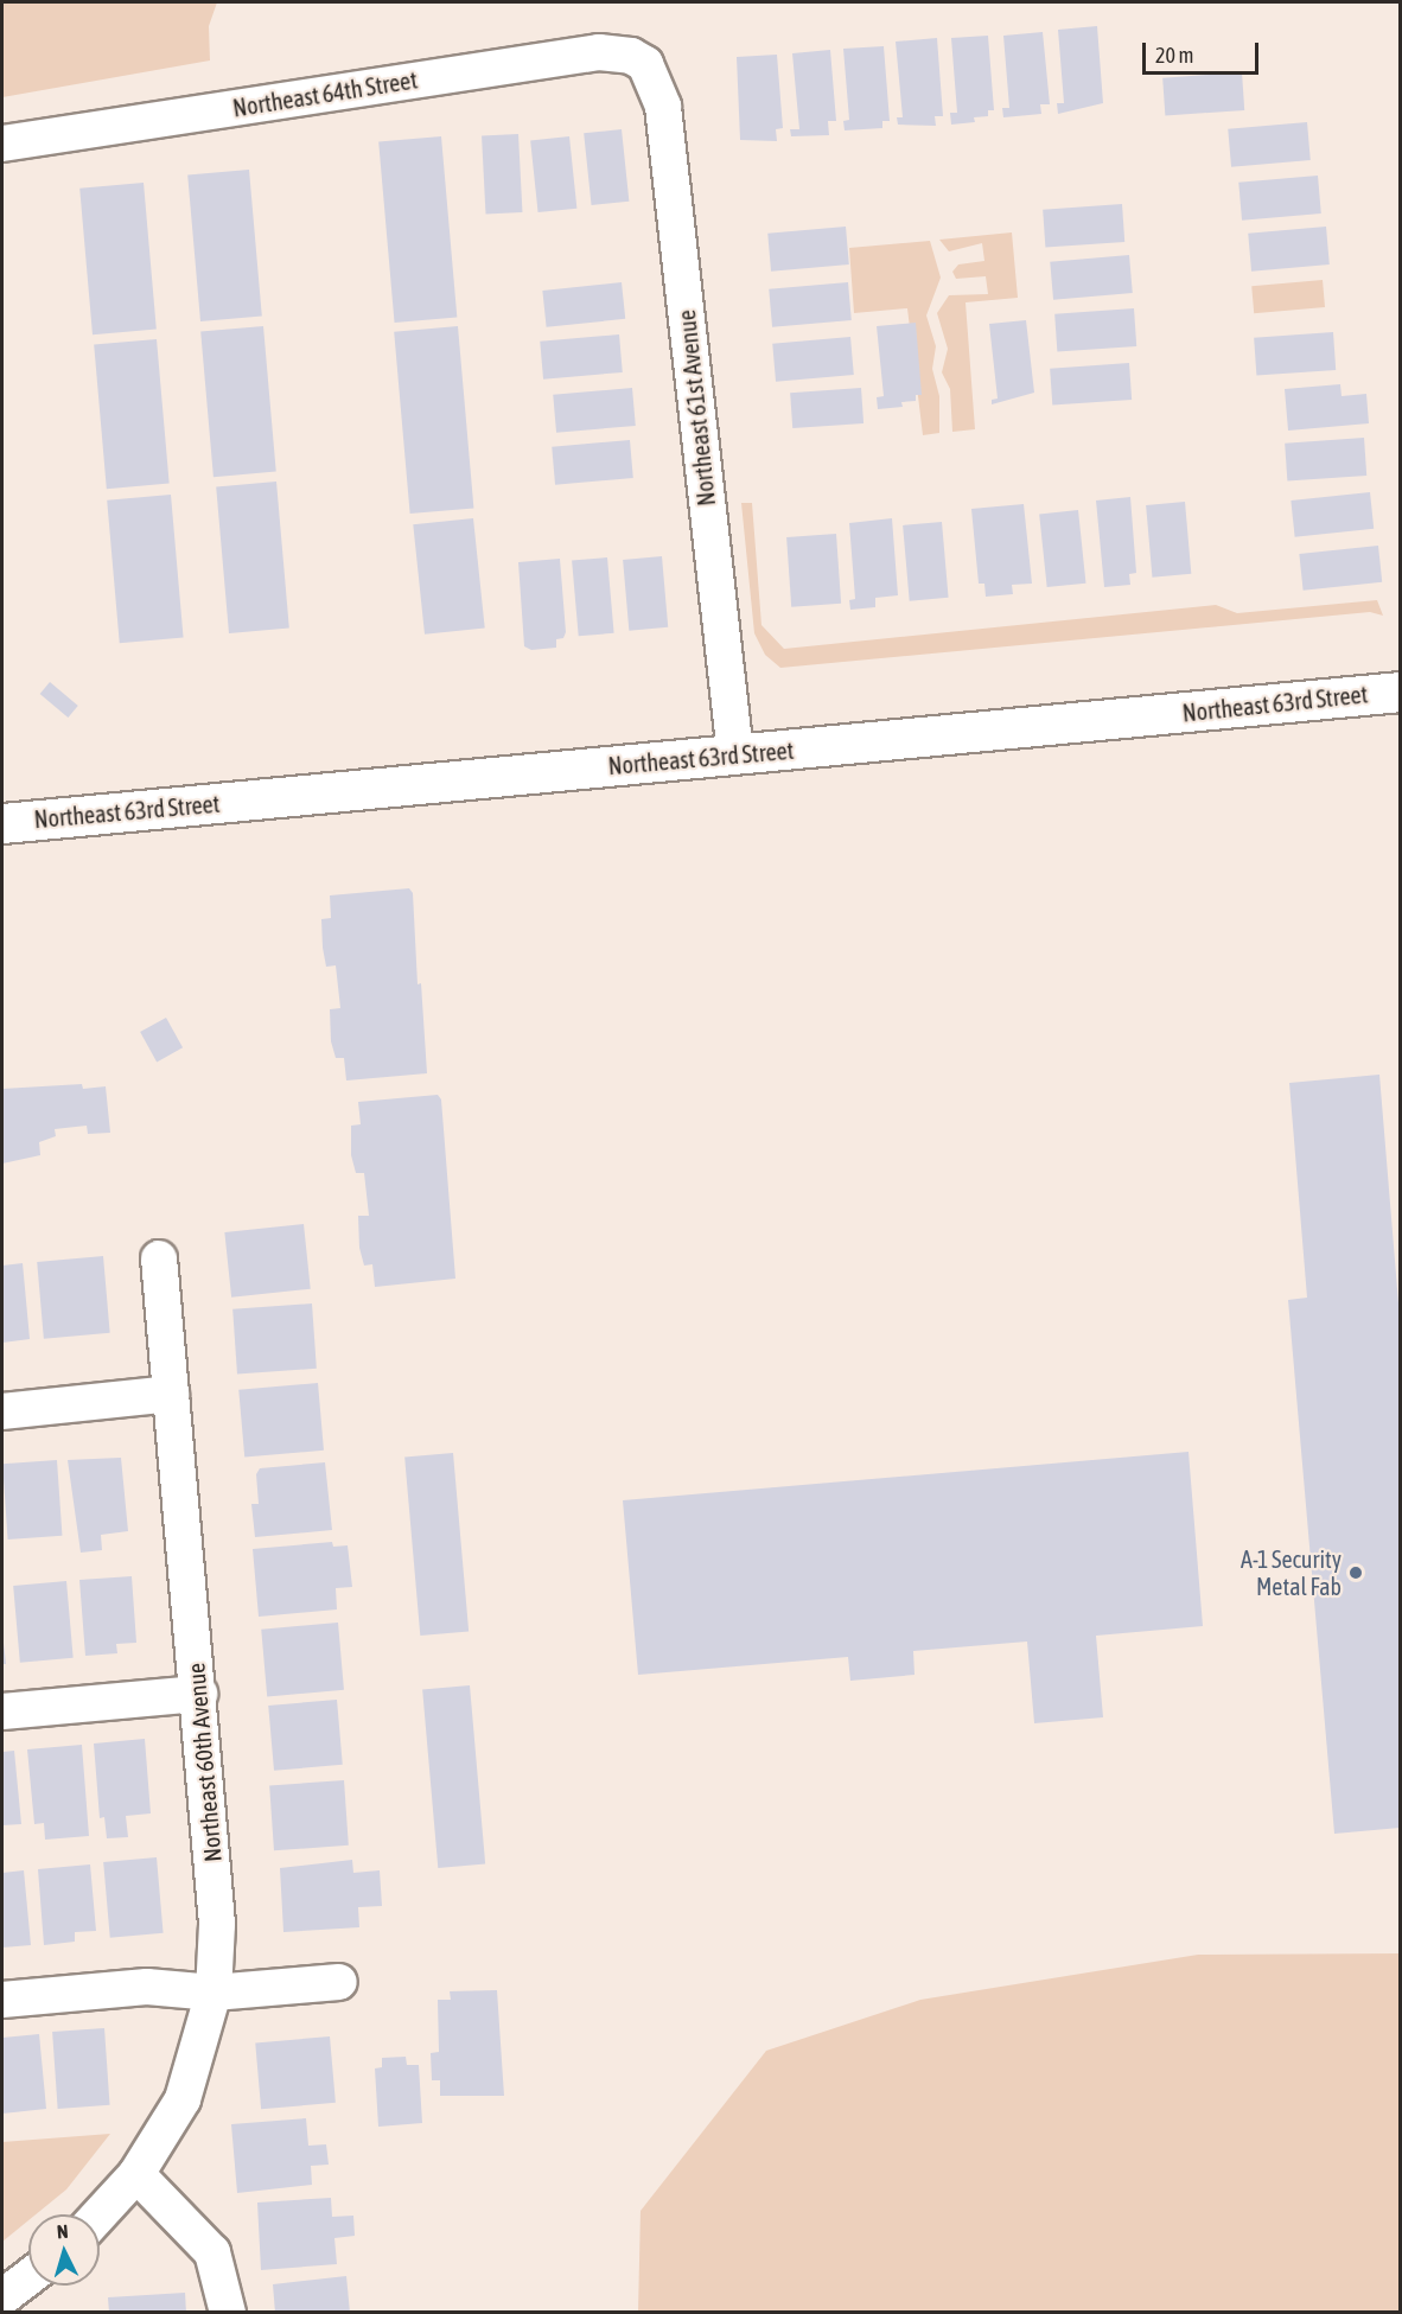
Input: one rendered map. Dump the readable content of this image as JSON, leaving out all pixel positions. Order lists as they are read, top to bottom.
{
  "streets": {
    "main road": ["Northeast 63rd Street"],
    "street": ["Northeast 64th Street", "Northeast 61st Avenue", "Northeast 60th Avenue"]
  },
  "crossings": [
    ["Northeast 64th Street", "Northeast 61st Avenue"],
    ["Northeast 61st Avenue", "Northeast 63rd Street"]
  ],
  "places": ["A-1 Security Metal Fab"],
  "scale_bar": "20 m",
  "north": "top"
}
